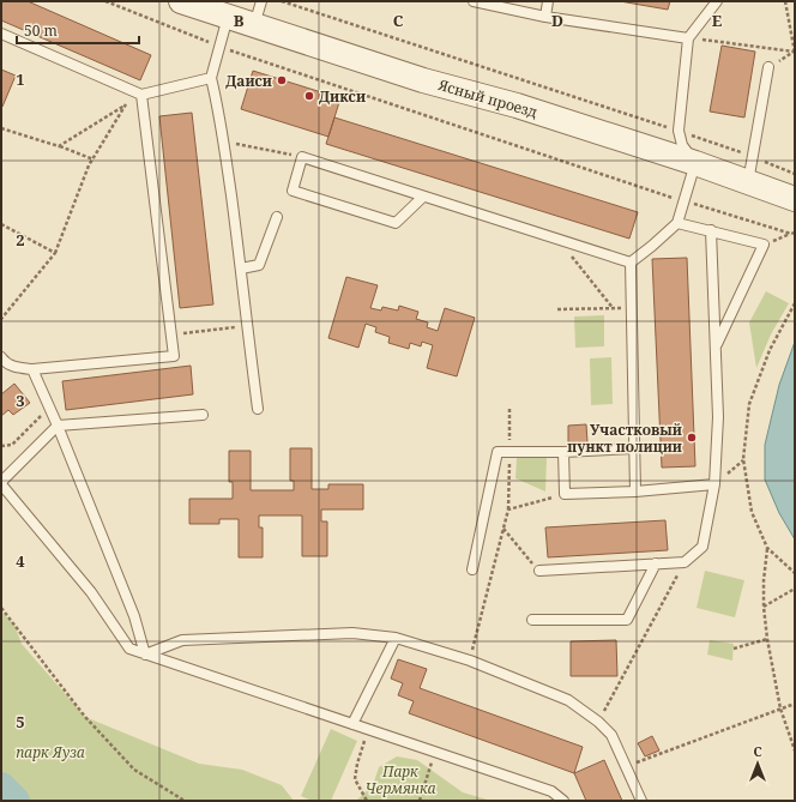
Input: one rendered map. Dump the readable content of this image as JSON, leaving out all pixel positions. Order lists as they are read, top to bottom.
{
  "streets": {
    "street": ["Ясный проезд"]
  },
  "parks": ["парк Яуза", "Парк Чермянка"],
  "places": ["Даиси", "Дикси", "Участковый пункт полиции"],
  "scale_bar": "50 m",
  "north": "top",
  "grid": {
    "columns": [
      "B",
      "C",
      "D",
      "E"
    ],
    "rows": [
      "1",
      "2",
      "3",
      "4",
      "5"
    ]
  }
}
